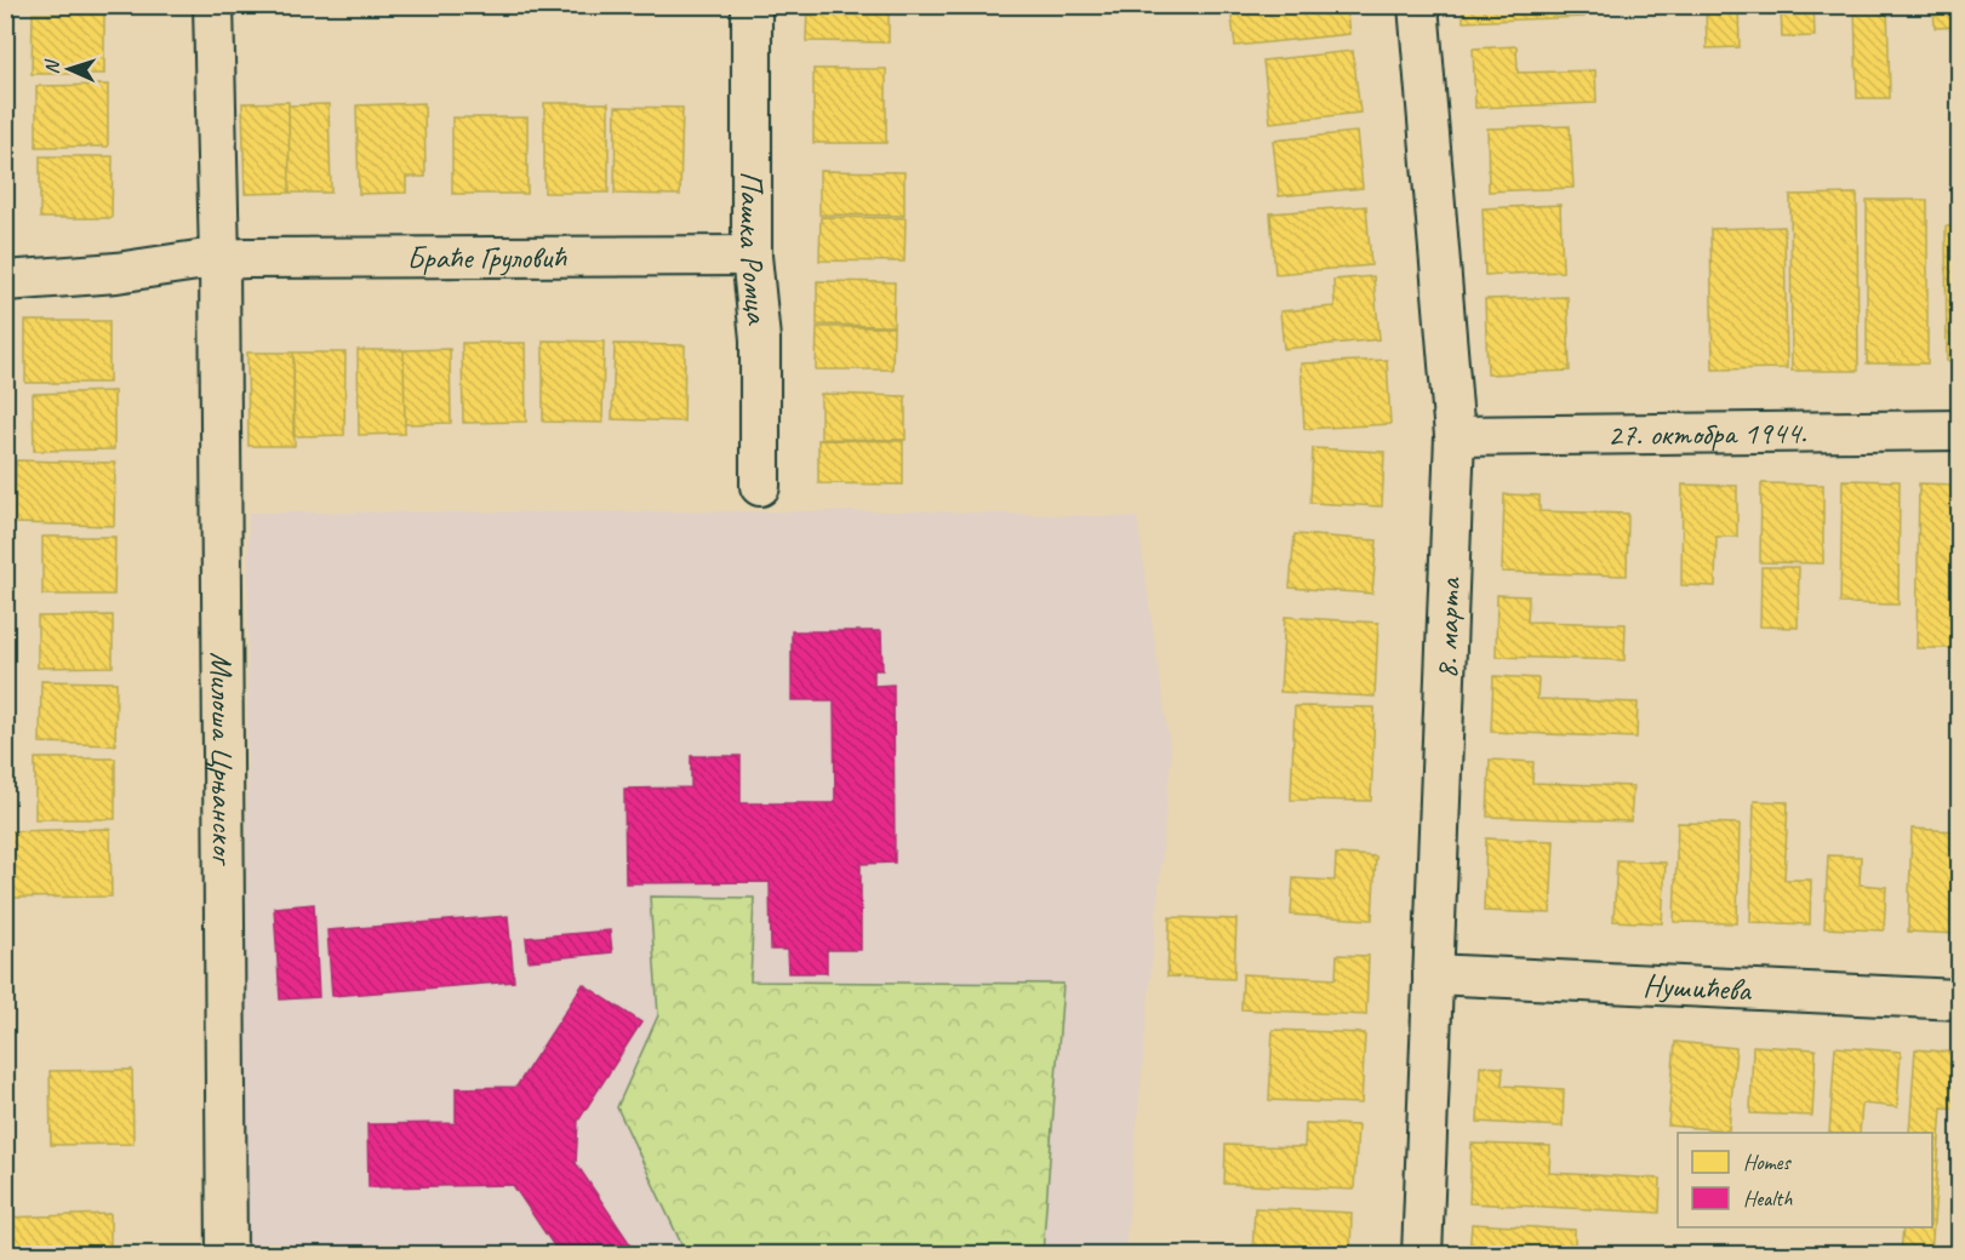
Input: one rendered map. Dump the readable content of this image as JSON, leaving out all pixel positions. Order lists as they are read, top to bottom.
{
  "streets": {
    "street": [
      "Пашка Ромца",
      "Браће Груловић",
      "27. октобра 1944.",
      "8. марта",
      "Милоша Црњанског",
      "Нушићева"
    ]
  },
  "crossings": [
    ["Пашка Ромца", "Браће Груловић"],
    ["Браће Груловић", "Милоша Црњанског"],
    ["27. октобра 1944.", "8. марта"],
    ["8. марта", "Нушићева"]
  ],
  "legend": ["Homes", "Health"],
  "north": "left"
}
